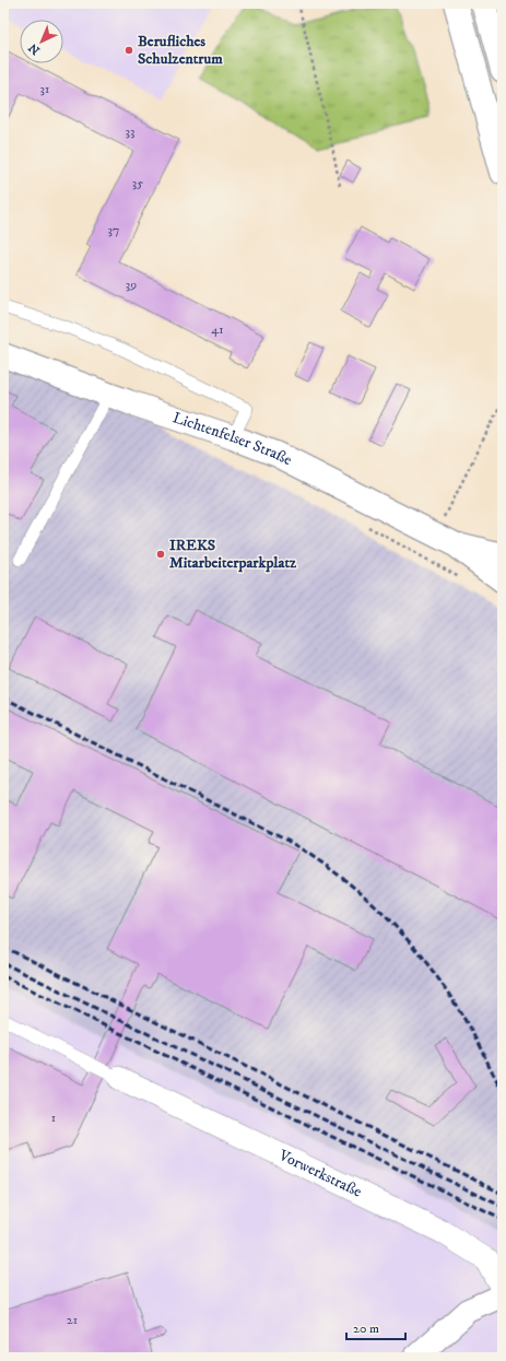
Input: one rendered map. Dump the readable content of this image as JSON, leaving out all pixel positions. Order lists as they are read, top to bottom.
{
  "streets": {
    "street": ["Lichtenfelser Straße", "Vorwerkstraße"]
  },
  "places": ["Berufliches Schulzentrum", "IREKS Mitarbeiterparkplatz"],
  "house_numbers": [
    "31",
    "33",
    "35",
    "37",
    "39",
    "41",
    "1",
    "21"
  ],
  "scale_bar": "20 m",
  "north": "bottom left"
}
